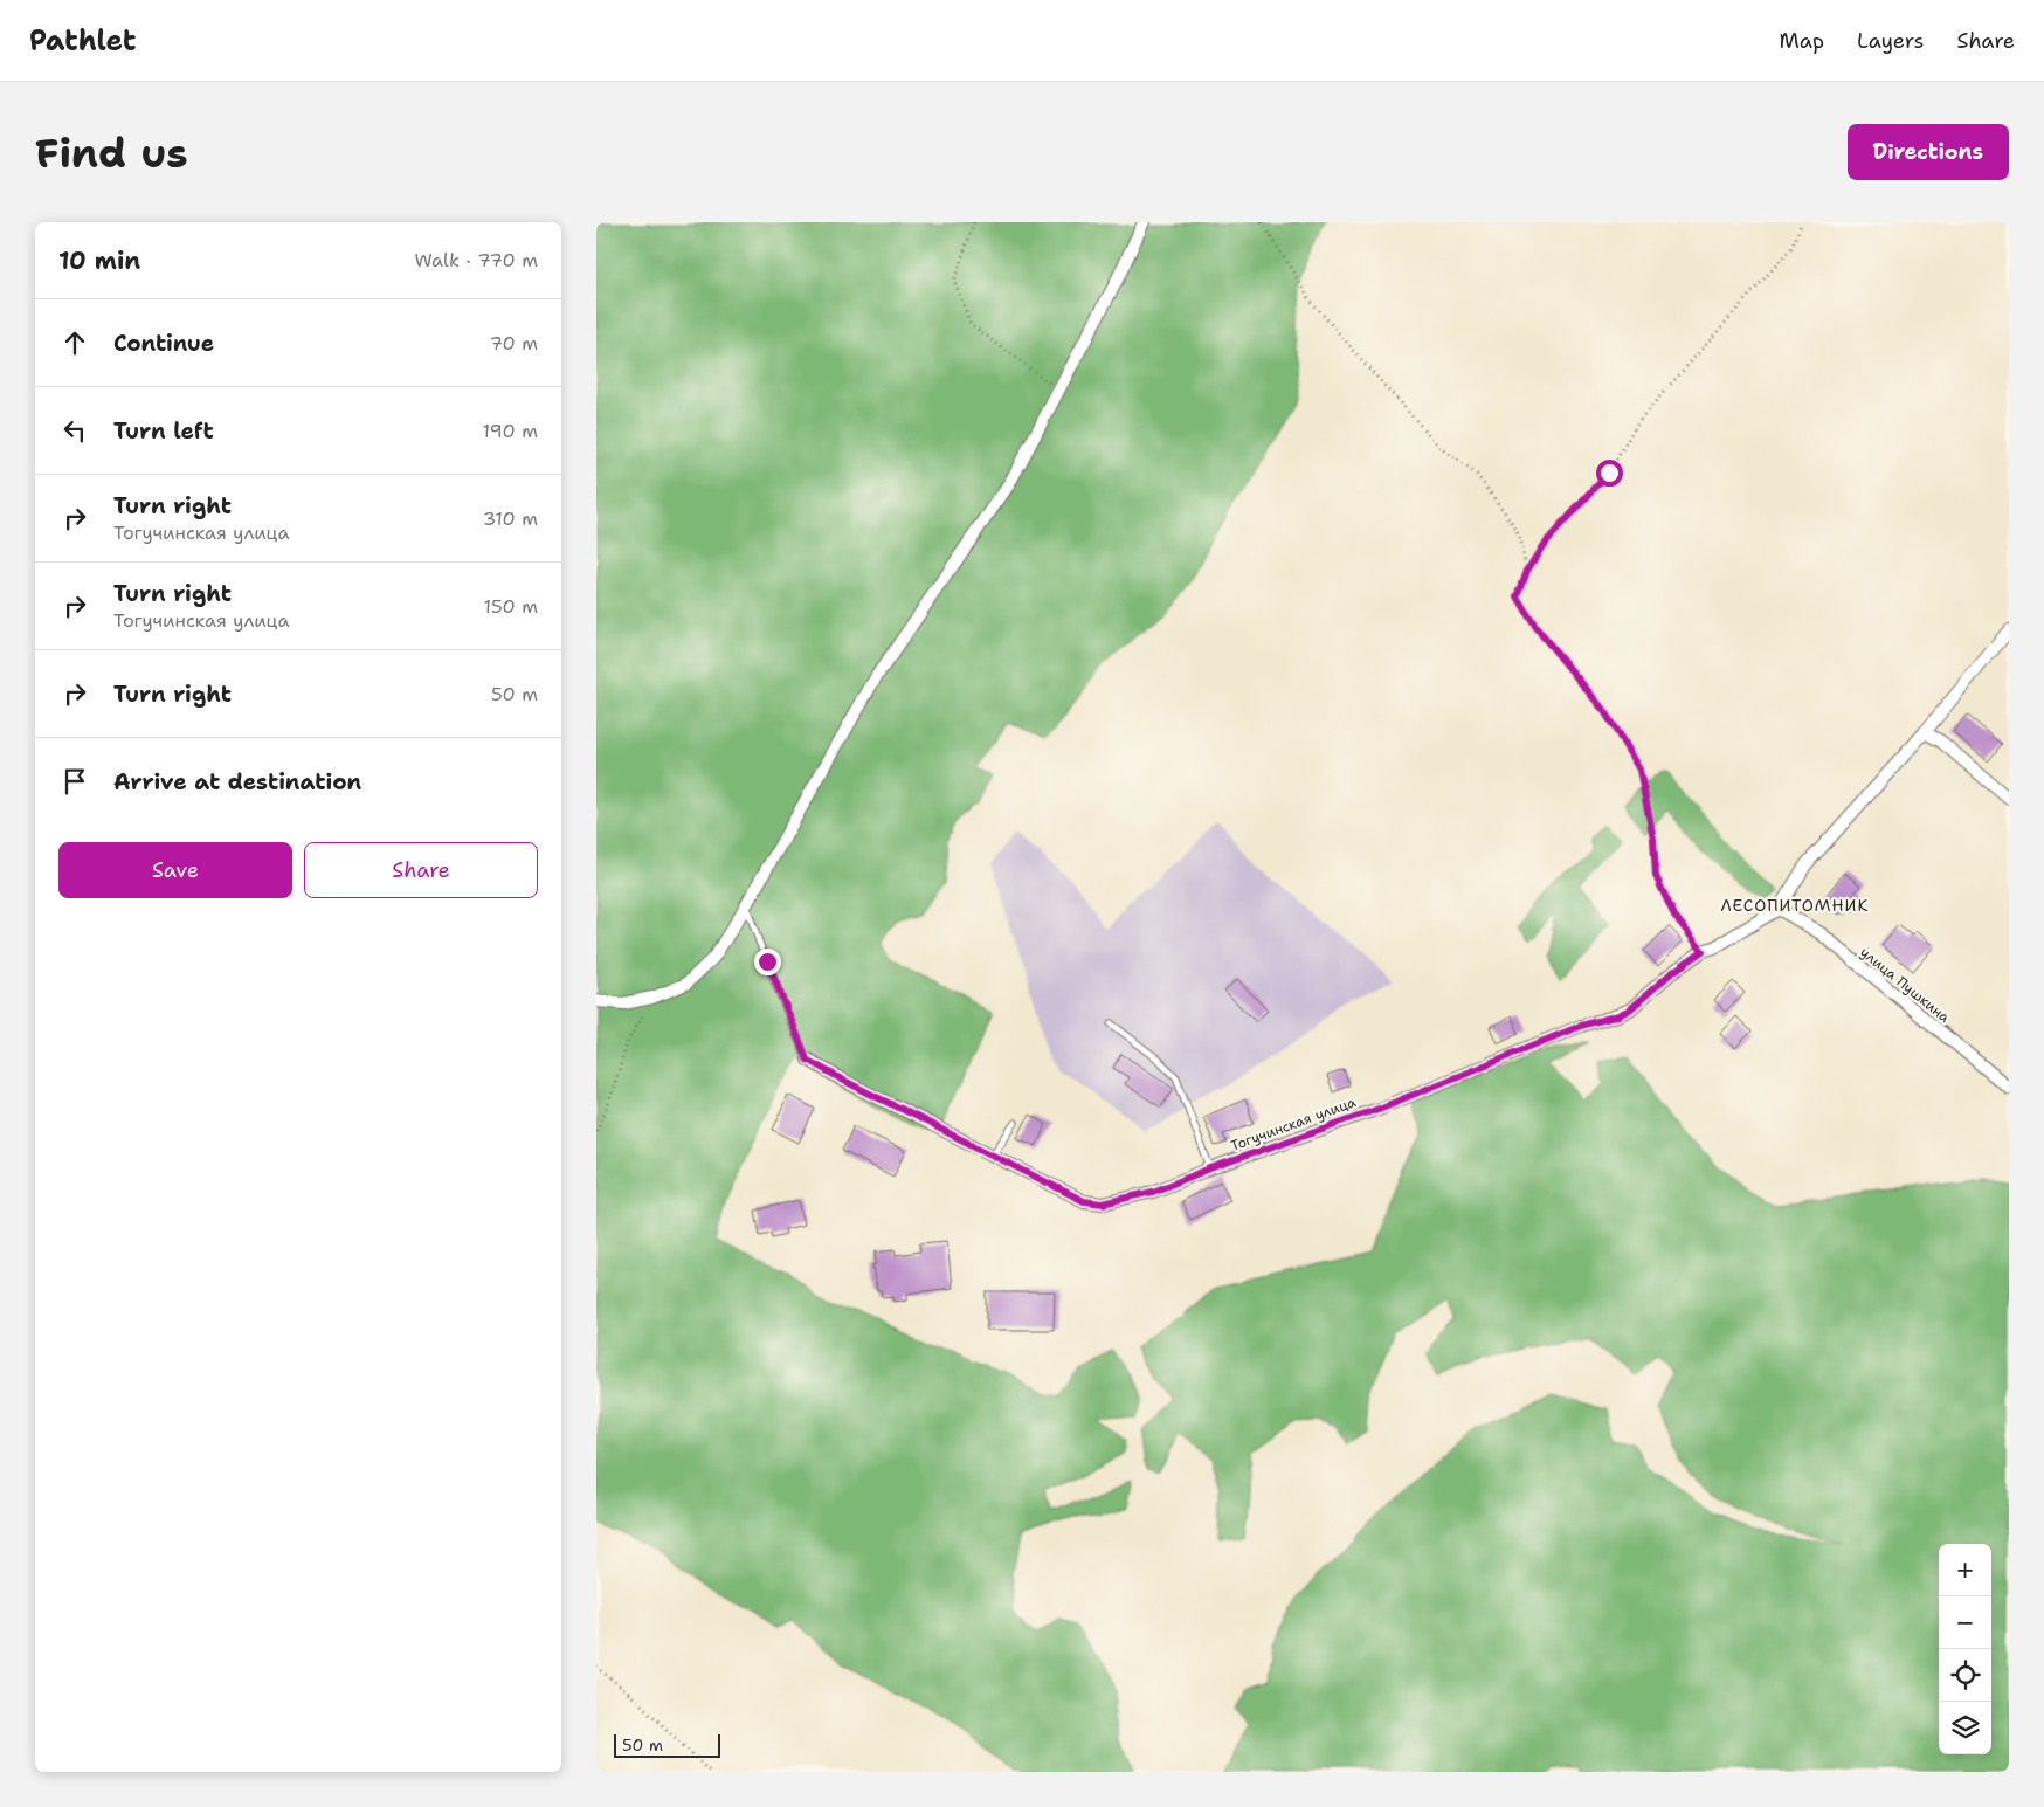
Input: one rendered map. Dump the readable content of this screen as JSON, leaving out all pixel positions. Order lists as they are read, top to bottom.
{
  "streets": {
    "street": ["улица Пушкина", "Тогучинская улица"]
  },
  "crossings": [
    ["улица Пушкина", "Тогучинская улица"]
  ],
  "districts": ["ЛЕСОПИТОМНИК"],
  "scale_bar": "50 m",
  "page": {
    "header": "Pathlet",
    "nav": ["Map", "Layers", "Share"],
    "buttons": [
      "Directions",
      ["Save", "Share"]
    ],
    "title": "Find us",
    "heading": ["10 min", "Walk · 770 m"],
    "list": [
      ["Continue", "70 m"],
      ["Turn left", "190 m"],
      ["Turn right", "Тогучинская улица", "310 m"],
      ["Turn right", "Тогучинская улица", "150 m"],
      ["Turn right", "50 m"],
      "Arrive at destination"
    ],
    "map_buttons": ["+", "−"],
    "scale": "50 m"
  }
}
